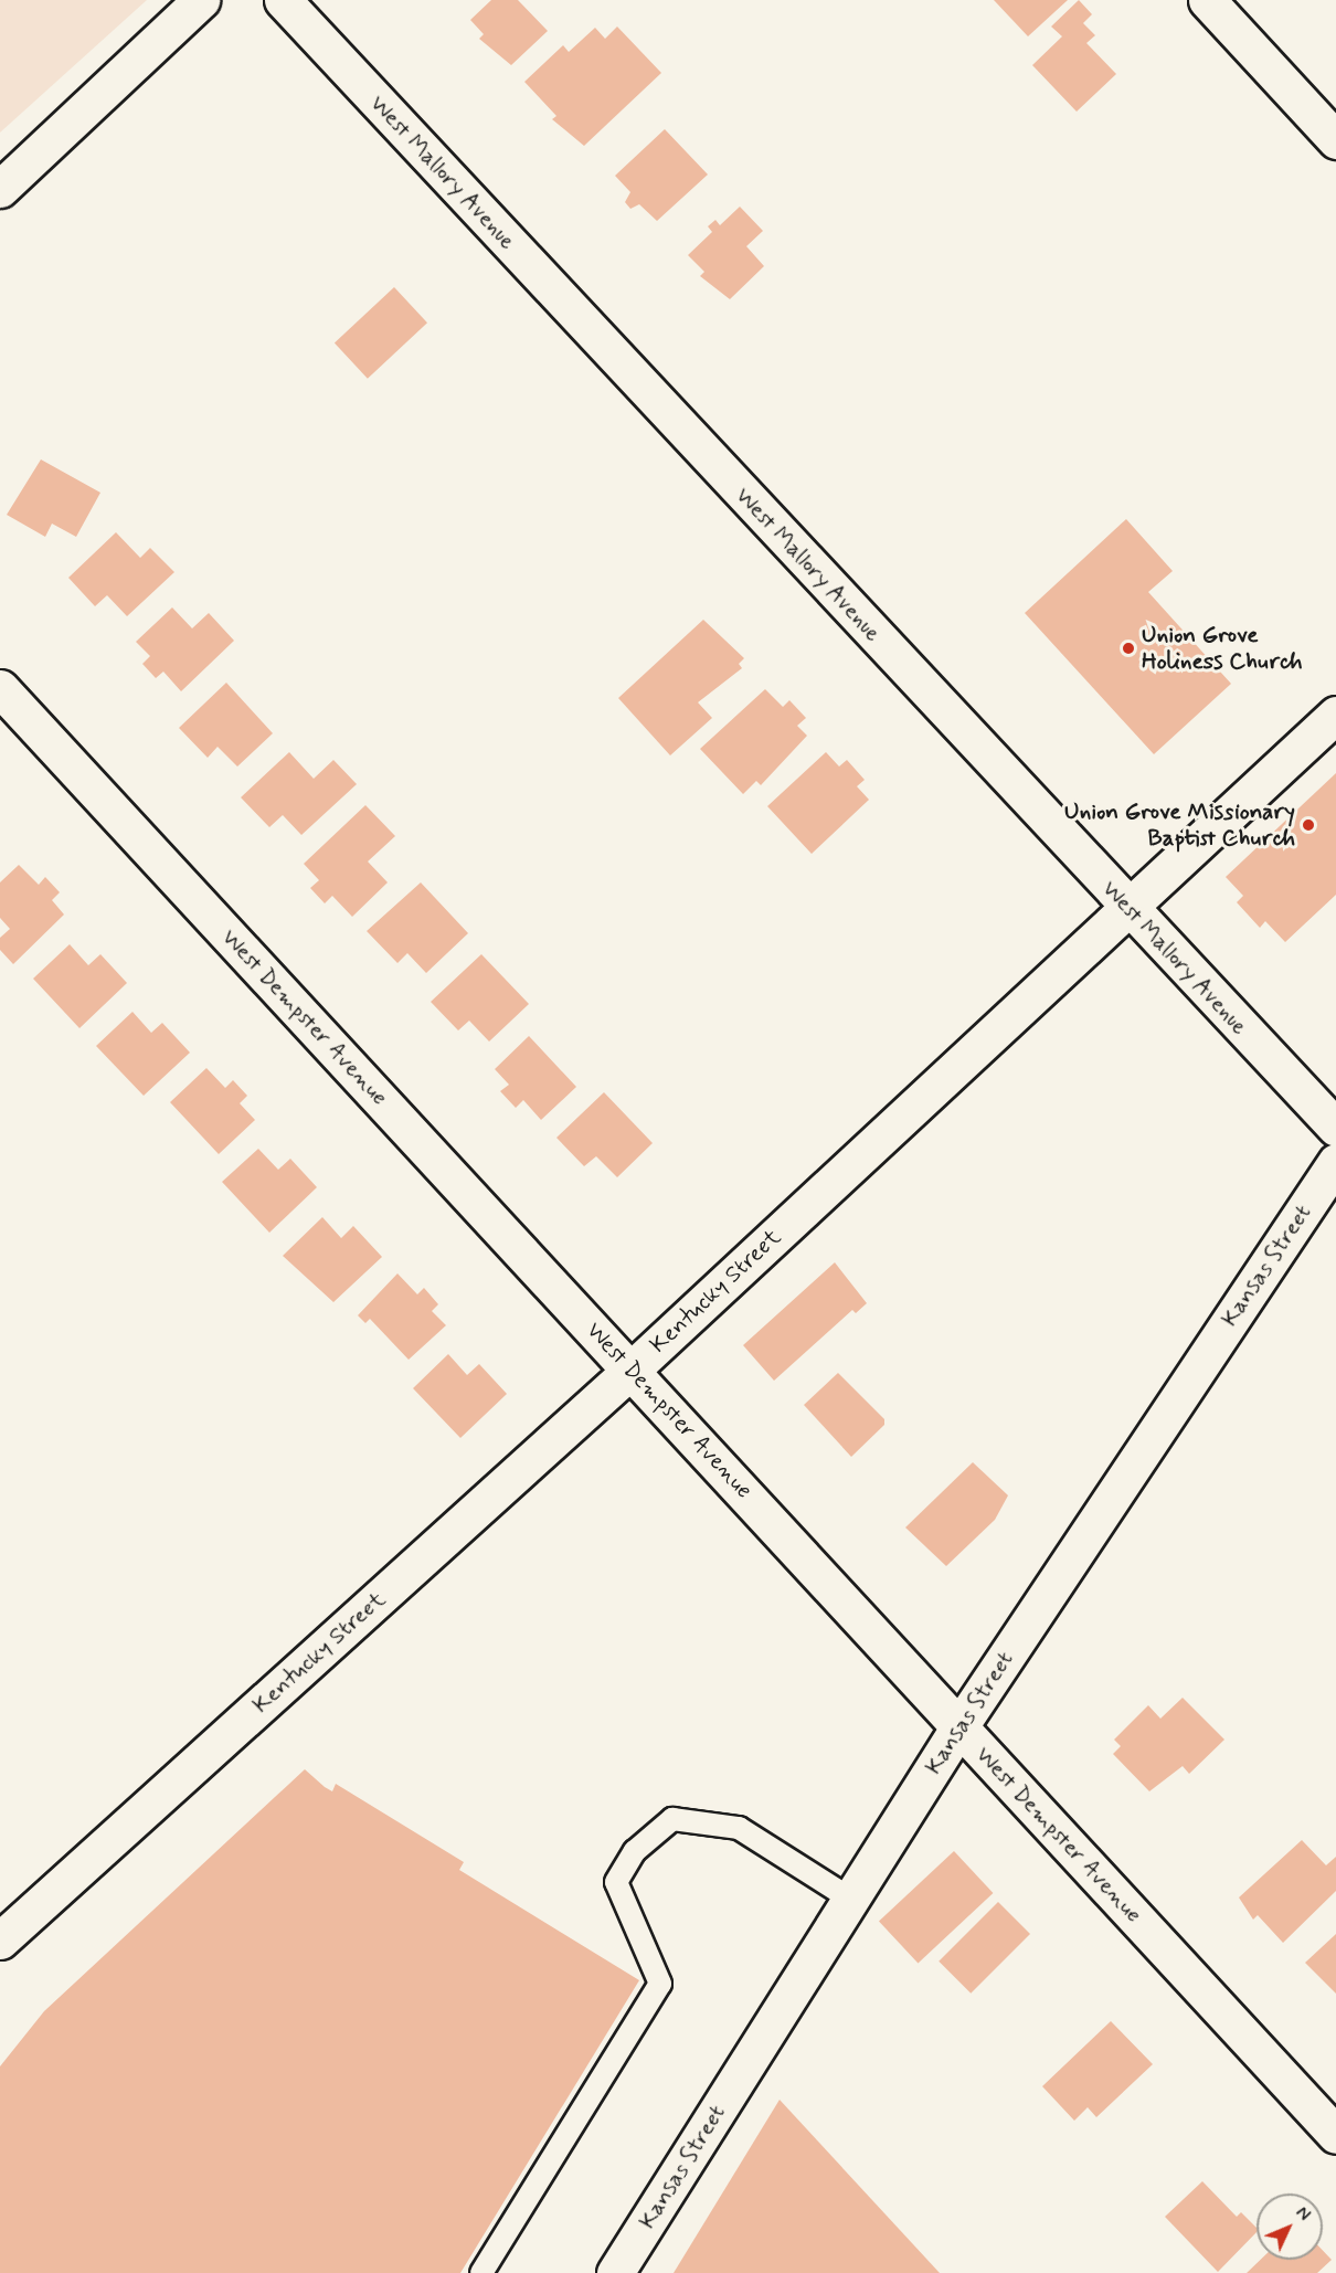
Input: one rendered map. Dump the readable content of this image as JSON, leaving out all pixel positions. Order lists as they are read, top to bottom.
{
  "streets": {
    "street": [
      "West Mallory Avenue",
      "West Dempster Avenue",
      "Kansas Street",
      "Kentucky Street"
    ]
  },
  "crossings": [
    ["West Mallory Avenue", "Kentucky Street"],
    ["West Dempster Avenue", "Kansas Street"],
    ["West Dempster Avenue", "Kentucky Street"]
  ],
  "places": ["Union Grove Holiness Church", "Union Grove Missionary Baptist Church"],
  "north": "top right"
}
